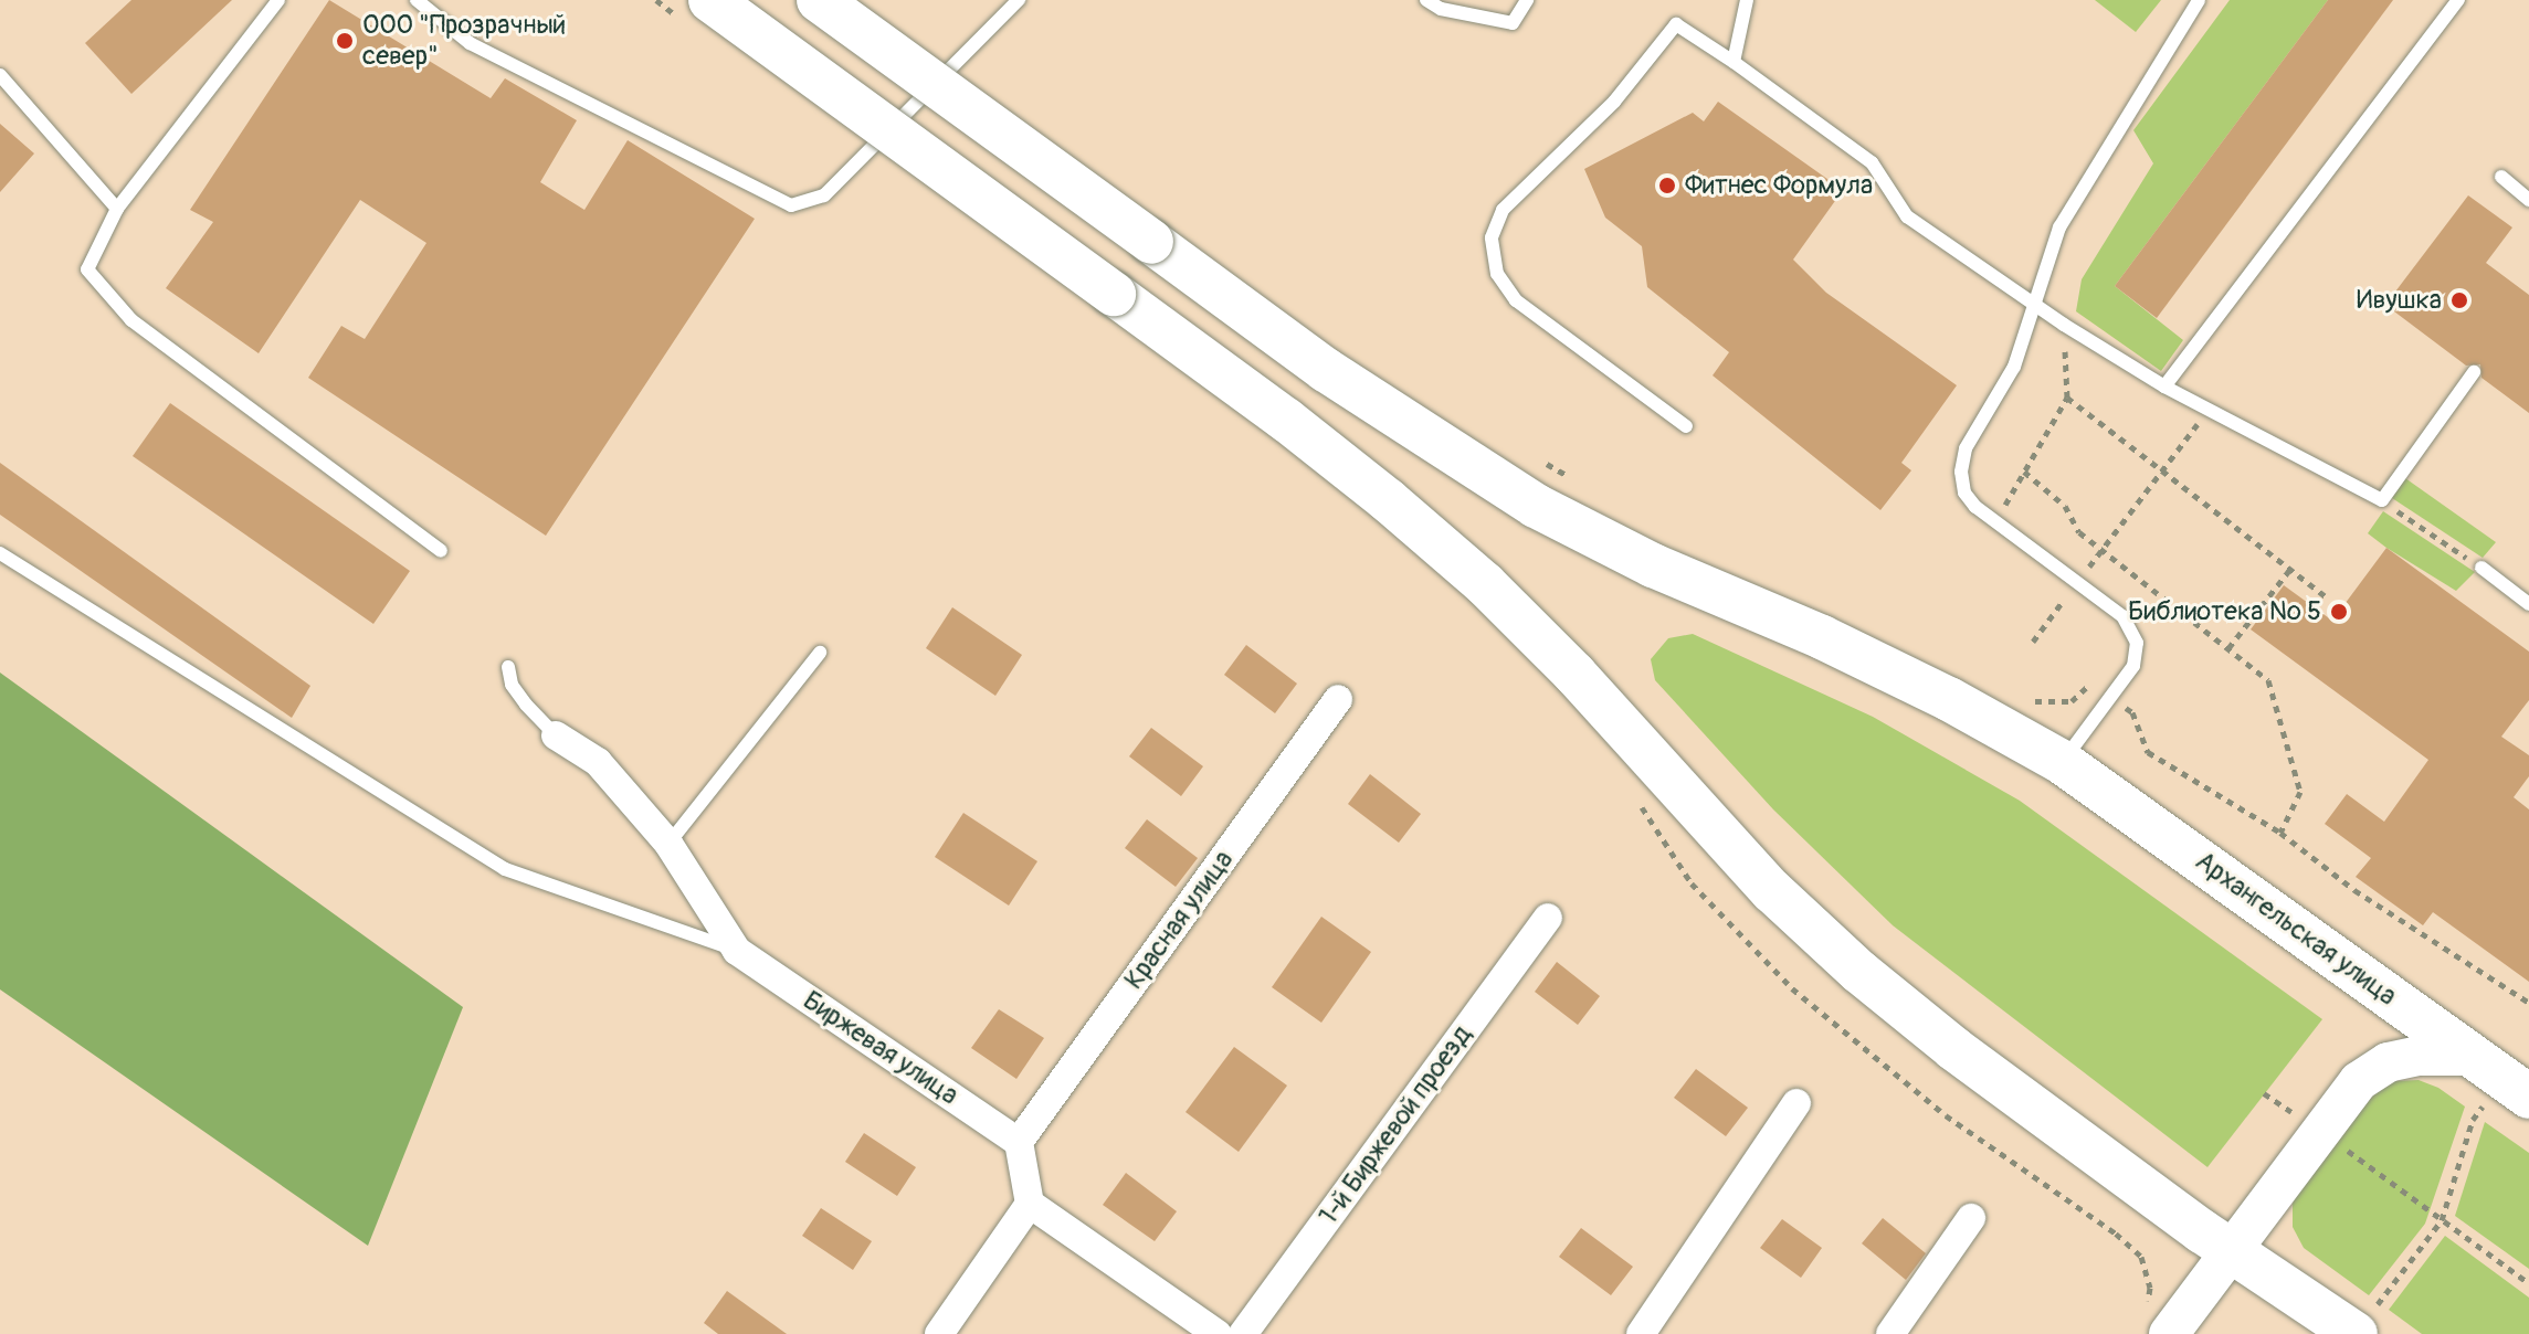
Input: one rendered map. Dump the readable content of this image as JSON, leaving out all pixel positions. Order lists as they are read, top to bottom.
{
  "streets": {
    "main road": ["Архангельская улица"],
    "street": ["Красная улица", "Биржевая улица", "1-й Биржевой проезд"]
  },
  "crossings": [
    ["Красная улица", "Биржевая улица"]
  ],
  "places": [
    "ООО \"Прозрачный север\"",
    "Фитнес Формула",
    "Ивушка",
    "Библиотека № 5"
  ]
}
